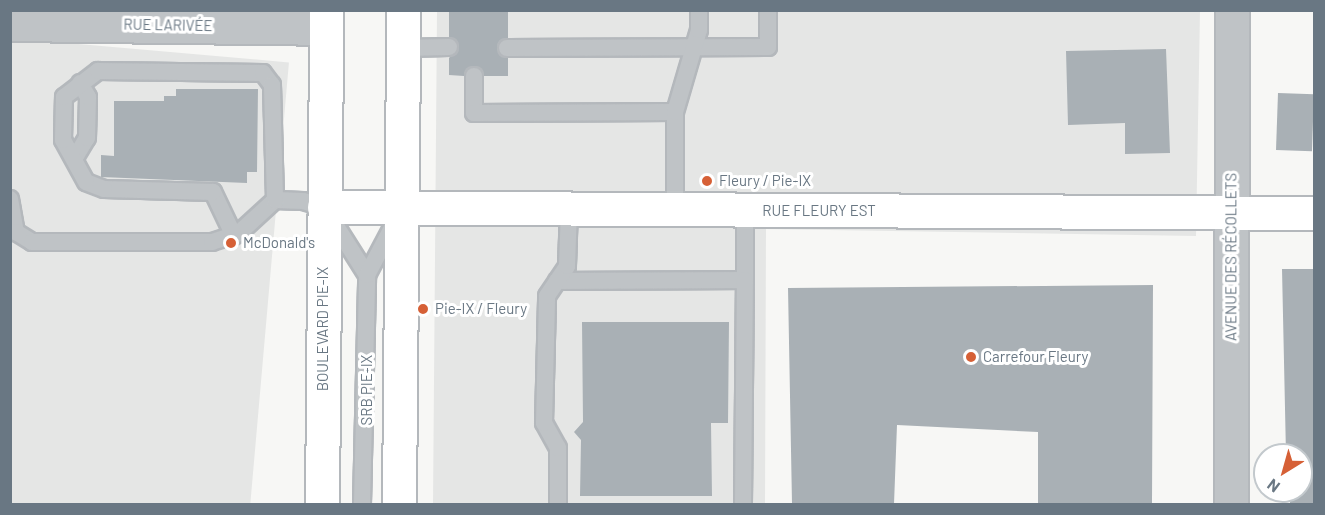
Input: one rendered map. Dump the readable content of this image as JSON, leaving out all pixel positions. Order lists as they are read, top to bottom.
{
  "streets": {
    "street": [
      "RUE LARIVÉE",
      "RUE FLEURY EST",
      "AVENUE DES RÉCOLLETS",
      "BOULEVARD PIE-IX"
    ],
    "lane": ["SRB PIE-IX"]
  },
  "crossings": [
    ["RUE LARIVÉE", "BOULEVARD PIE-IX"],
    ["RUE FLEURY EST", "AVENUE DES RÉCOLLETS"],
    ["RUE FLEURY EST", "BOULEVARD PIE-IX"],
    ["RUE FLEURY EST", "SRB PIE-IX"]
  ],
  "places": [
    "Fleury / Pie-IX",
    "McDonald's",
    "Pie-IX / Fleury",
    "Carrefour Fleury"
  ],
  "north": "bottom left"
}
